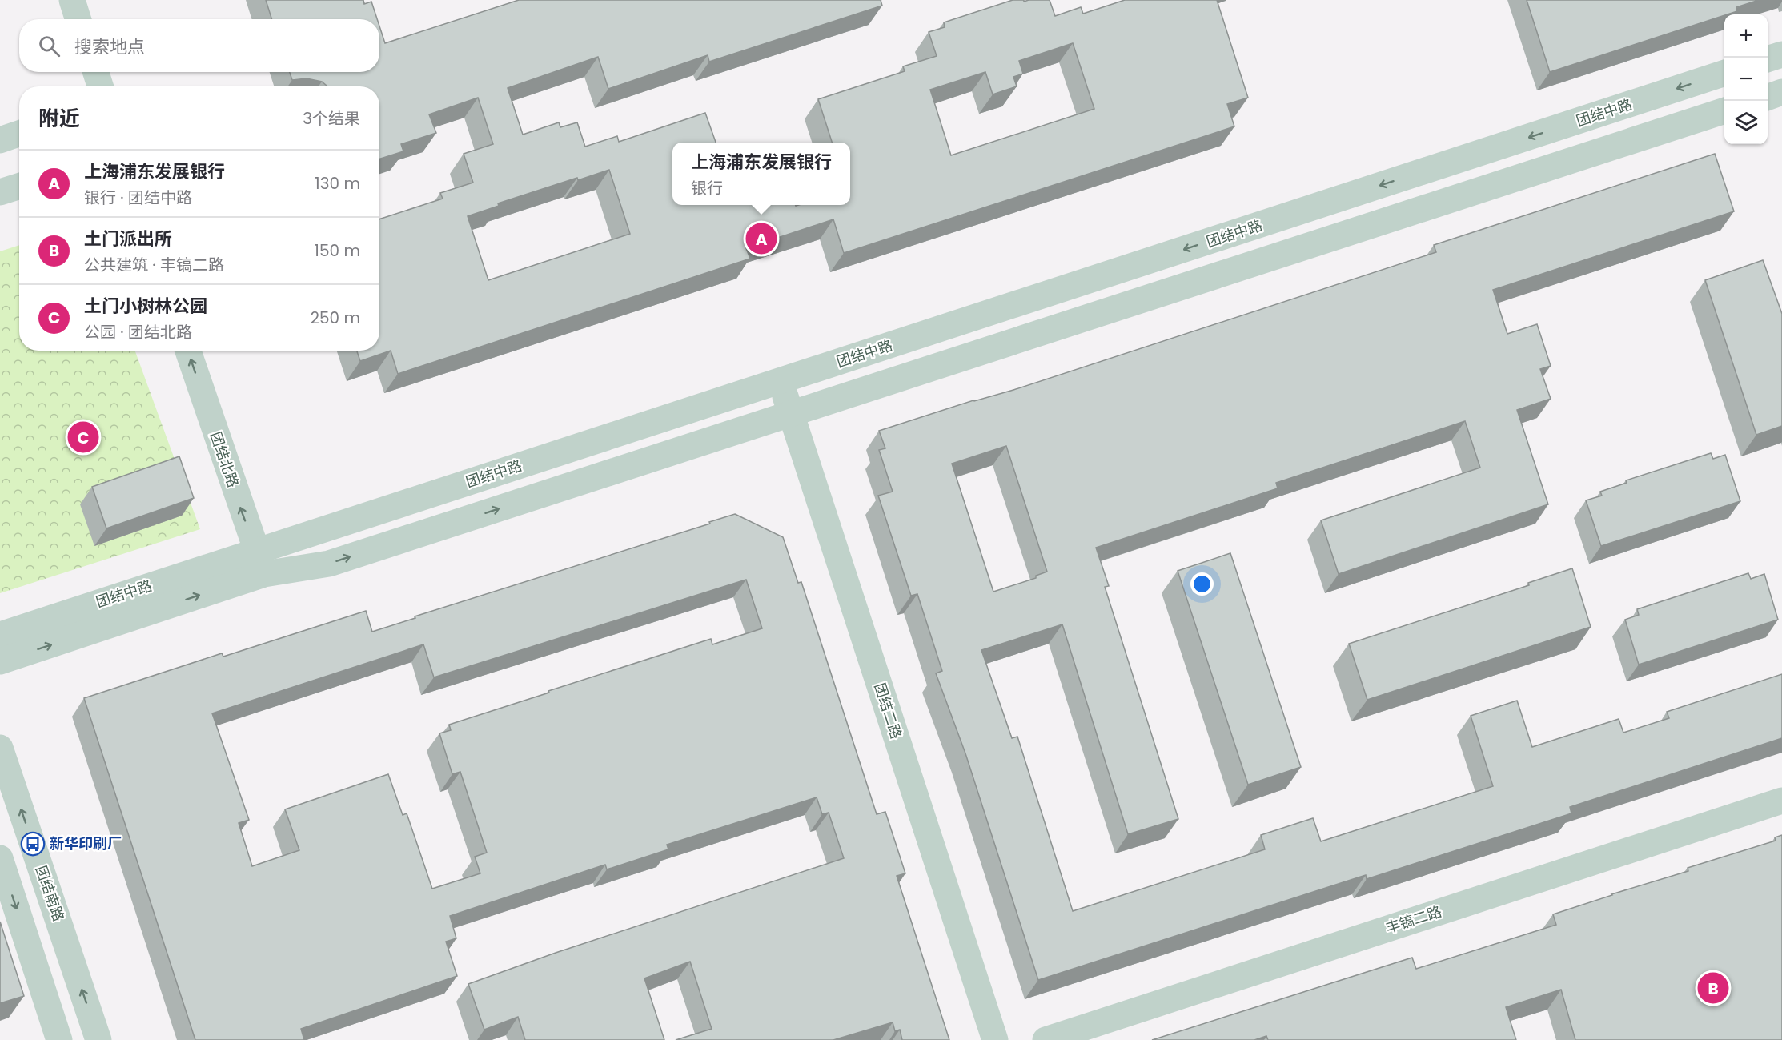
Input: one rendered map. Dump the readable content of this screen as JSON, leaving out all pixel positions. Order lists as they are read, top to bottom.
{
  "streets": {
    "street": [
      "团结中路",
      "团结北路",
      "团结二路",
      "团结南路",
      "丰镐二路"
    ]
  },
  "crossings": [
    ["团结中路", "团结北路"],
    ["团结中路", "团结二路"]
  ],
  "one_way": ["团结北路"],
  "places": {
    "bus stop": ["新华印刷厂"]
  },
  "page": {
    "map_buttons": ["+", "−"],
    "search": "搜索地点",
    "heading": ["附近", "3个结果"],
    "popup": ["上海浦东发展银行", "银行"],
    "list": [
      {
        "mark": "A",
        "name": "上海浦东发展银行",
        "note": "银行 · 团结中路",
        "value": "130 m"
      },
      {
        "mark": "B",
        "name": "土门派出所",
        "note": "公共建筑 · 丰镐二路",
        "value": "150 m"
      },
      {
        "mark": "C",
        "name": "土门小树林公园",
        "note": "公园 · 团结北路",
        "value": "250 m"
      }
    ],
    "pins": ["A", "C", "B"]
  }
}
